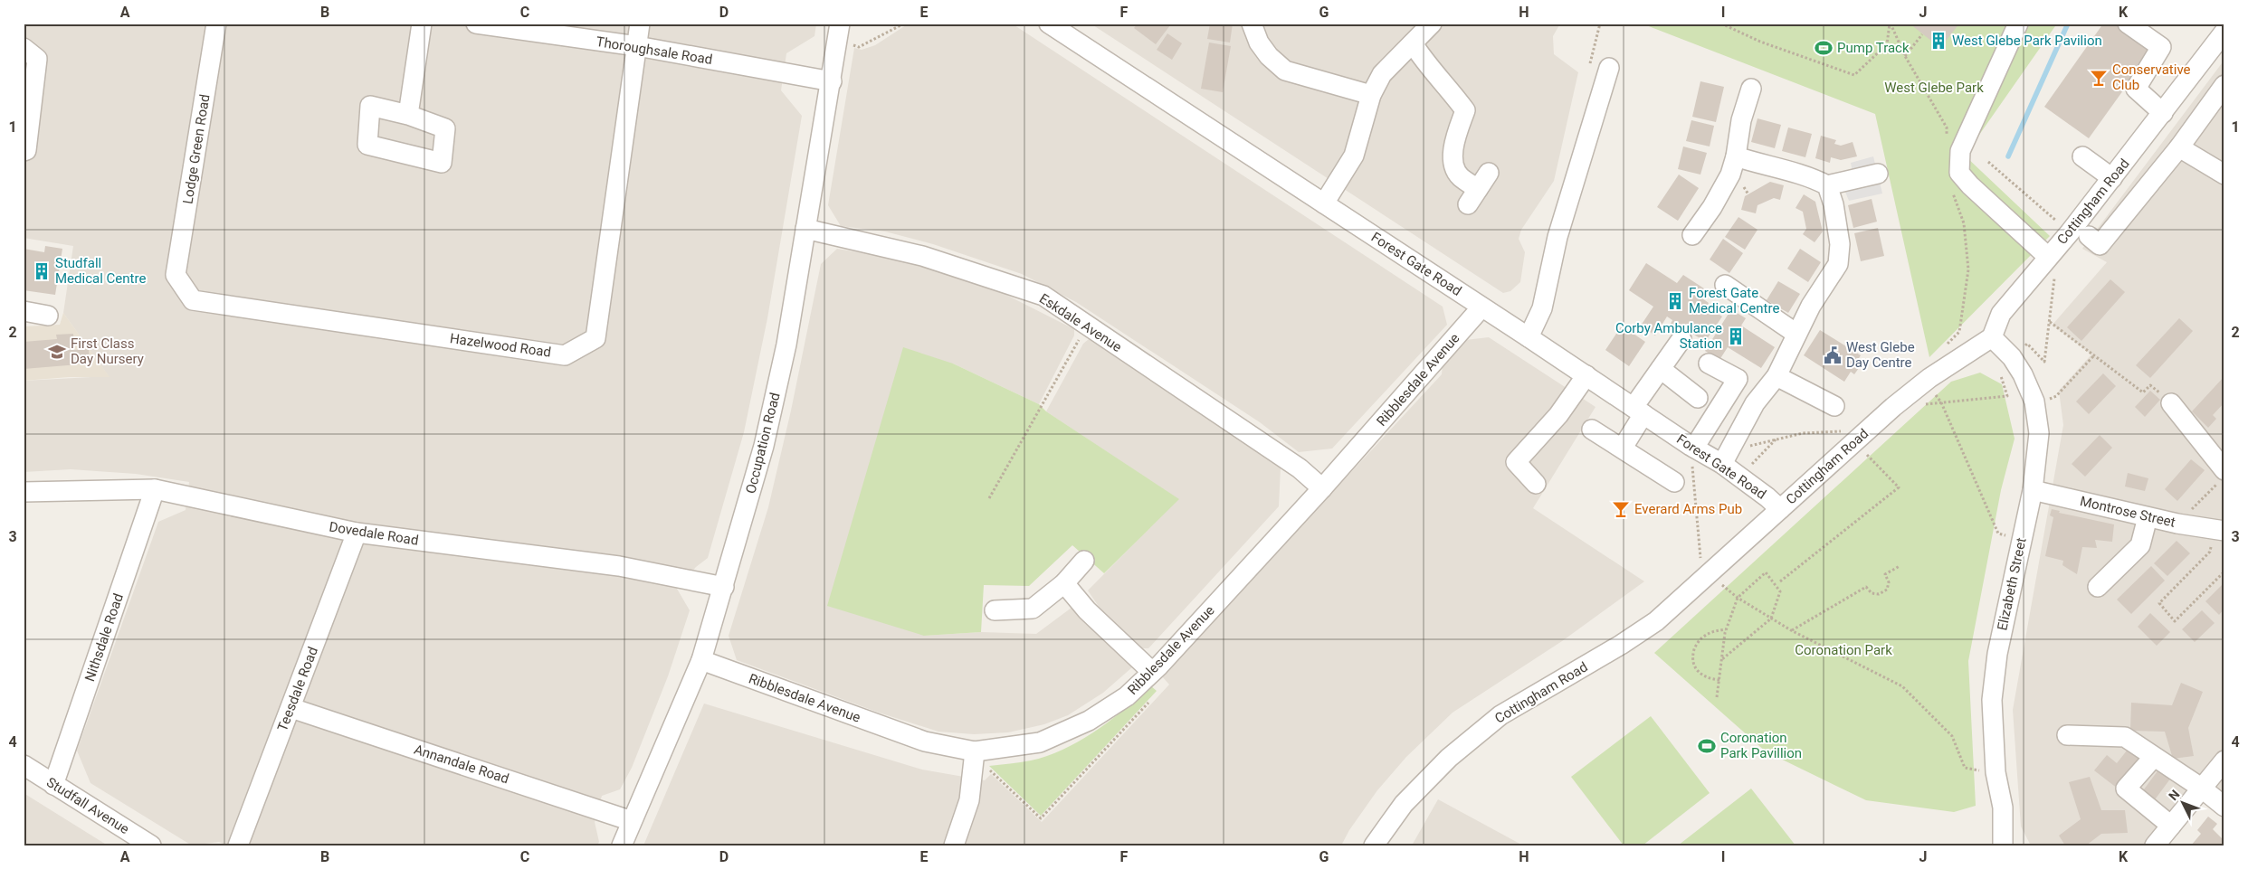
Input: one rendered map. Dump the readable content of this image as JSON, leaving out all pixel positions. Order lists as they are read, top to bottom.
{
  "streets": {
    "street": [
      "Thoroughsale Road",
      "Lodge Green Road",
      "Cottingham Road",
      "Forest Gate Road",
      "Eskdale Avenue",
      "Hazelwood Road",
      "Ribblesdale Avenue",
      "Occupation Road",
      "Montrose Street",
      "Dovedale Road",
      "Elizabeth Street",
      "Nithsdale Road",
      "Teesdale Road",
      "Annandale Road",
      "Studfall Avenue"
    ]
  },
  "crossings": [
    ["Thoroughsale Road", "Hazelwood Road"],
    ["Thoroughsale Road", "Occupation Road"],
    ["Lodge Green Road", "Hazelwood Road"],
    ["Cottingham Road", "Forest Gate Road"],
    ["Cottingham Road", "Elizabeth Street"],
    ["Forest Gate Road", "Ribblesdale Avenue"],
    ["Eskdale Avenue", "Ribblesdale Avenue"],
    ["Eskdale Avenue", "Occupation Road"],
    ["Ribblesdale Avenue", "Occupation Road"],
    ["Occupation Road", "Dovedale Road"],
    ["Occupation Road", "Annandale Road"],
    ["Montrose Street", "Elizabeth Street"],
    ["Dovedale Road", "Nithsdale Road"],
    ["Dovedale Road", "Teesdale Road"],
    ["Nithsdale Road", "Studfall Avenue"],
    ["Teesdale Road", "Annandale Road"]
  ],
  "parks": ["West Glebe Park", "Coronation Park"],
  "places": {
    "building": [
      "West Glebe Park Pavilion",
      "Studfall Medical Centre",
      "Forest Gate Medical Centre",
      "Corby Ambulance Station"
    ],
    "sports": ["Pump Track", "Coronation Park Pavillion"],
    "bar": ["Conservative Club", "Everard Arms Pub"],
    "school or university": ["First Class Day Nursery"],
    "public building": ["West Glebe Day Centre"]
  },
  "north": "top left",
  "grid": {
    "columns": [
      "A",
      "B",
      "C",
      "D",
      "E",
      "F",
      "G",
      "H",
      "I",
      "J",
      "K"
    ],
    "rows": [
      "1",
      "2",
      "3",
      "4"
    ]
  }
}
